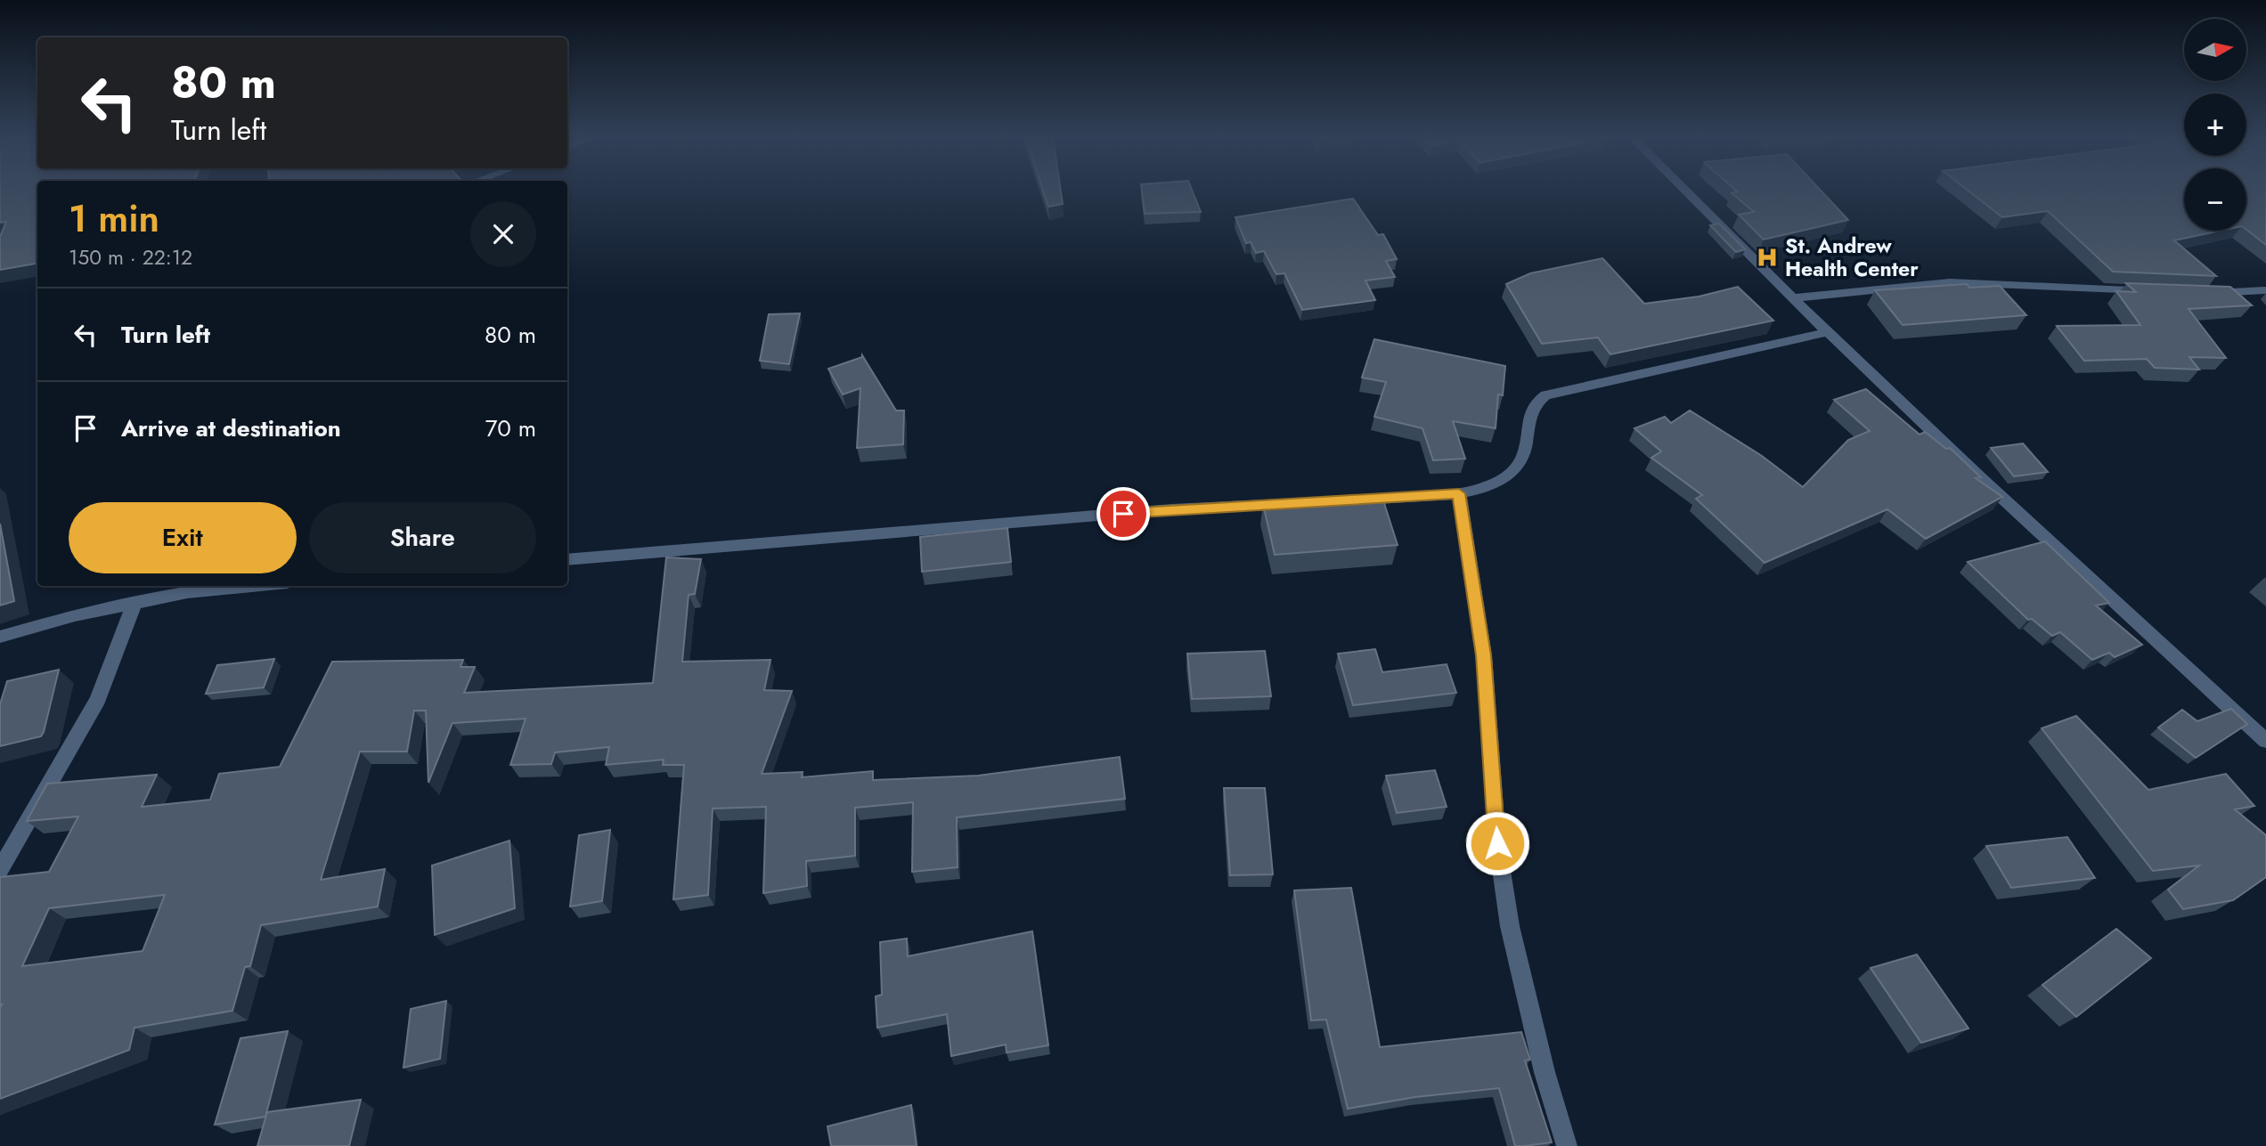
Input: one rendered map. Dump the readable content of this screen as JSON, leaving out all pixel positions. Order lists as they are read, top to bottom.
{
  "places": {
    "hospital": ["St. Andrew Health Center"]
  },
  "north": "right",
  "page": {
    "map_buttons": ["+", "−"],
    "turn": ["80 m", "Turn left"],
    "heading": ["1 min", "150 m · 22:12"],
    "list": [
      {
        "name": "Turn left",
        "value": "80 m"
      },
      {
        "name": "Arrive at destination",
        "value": "70 m"
      }
    ],
    "buttons": ["Exit", "Share"]
  }
}
